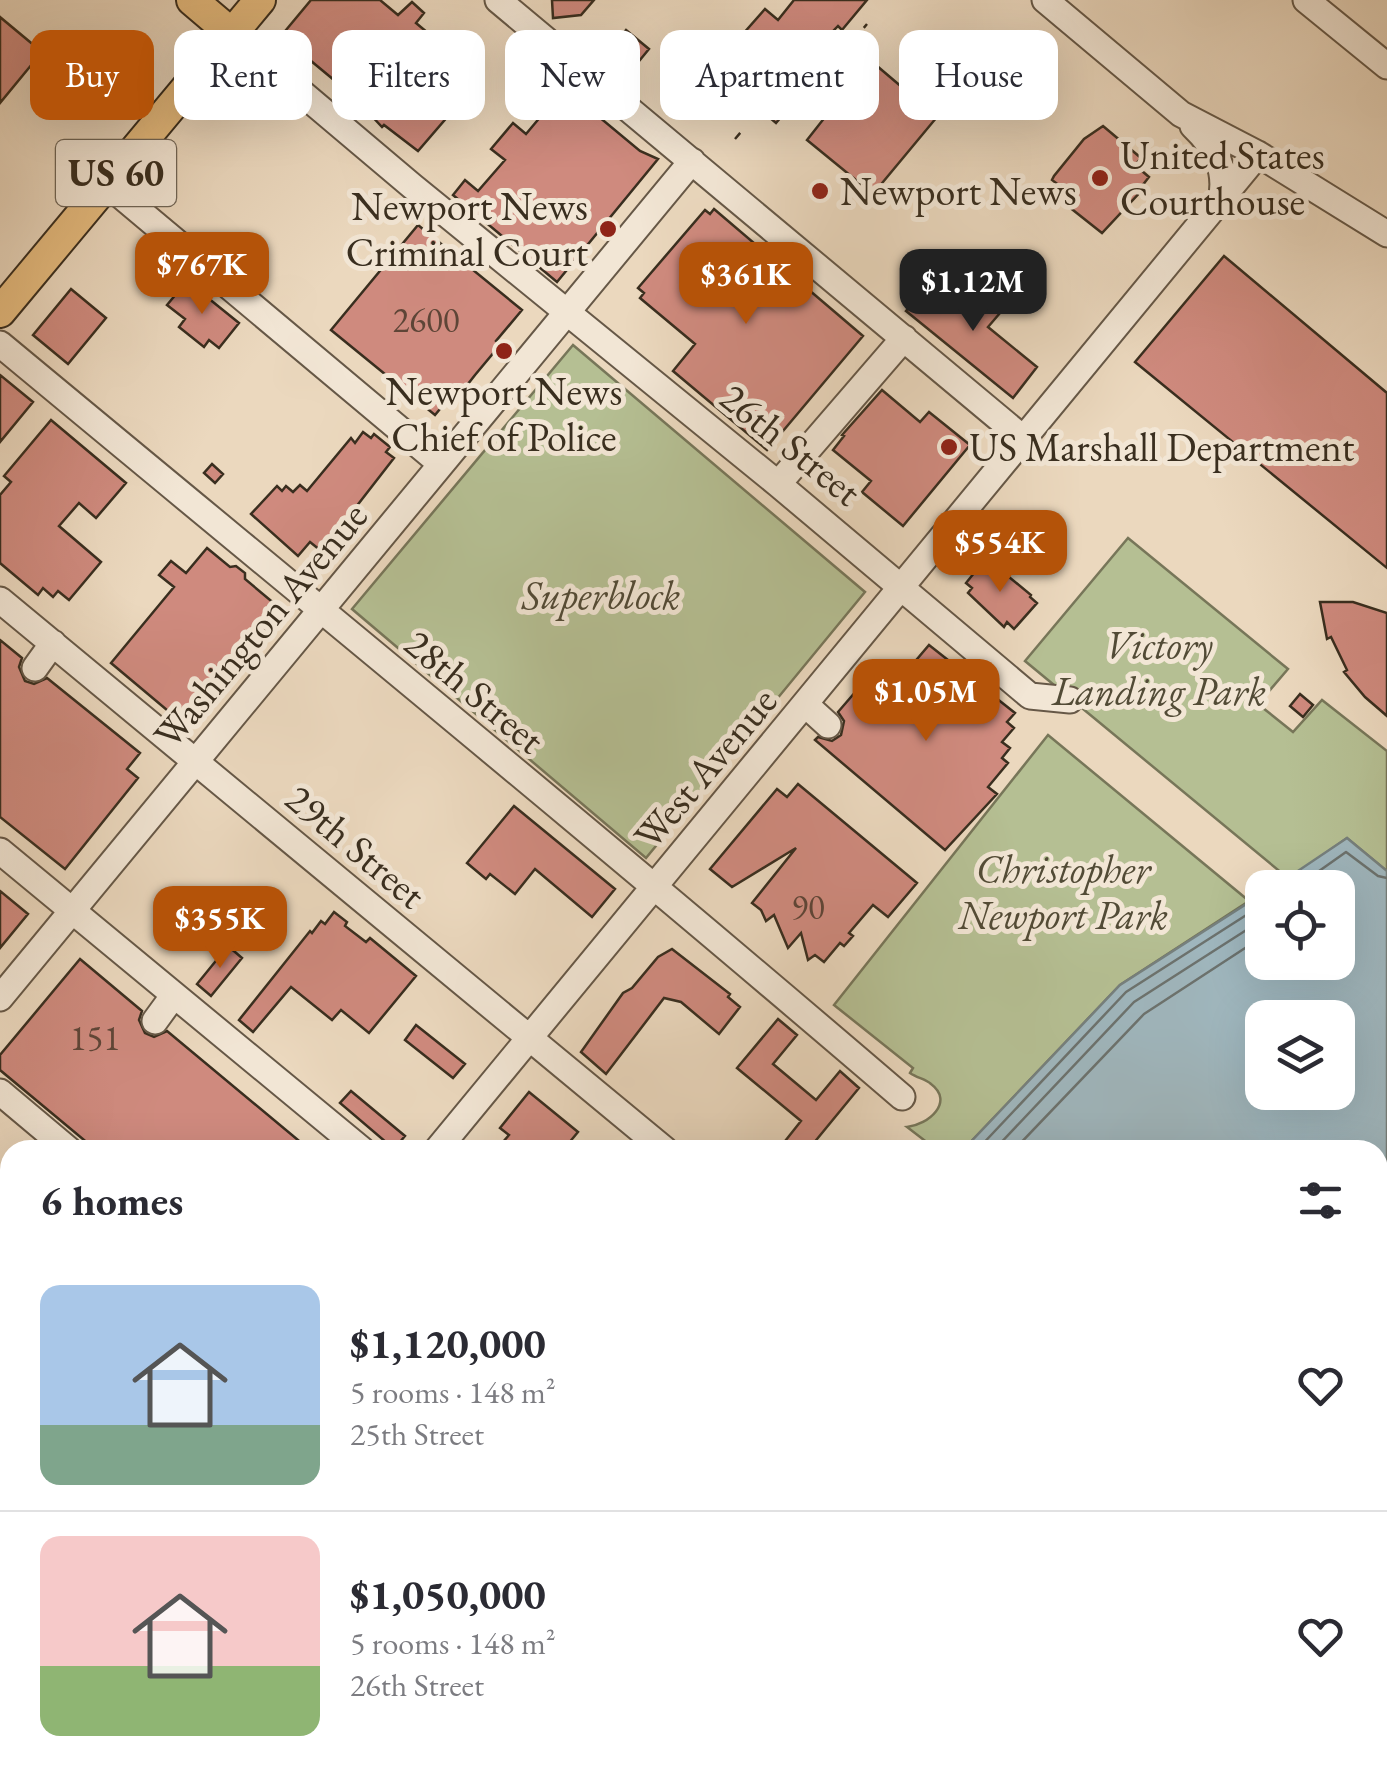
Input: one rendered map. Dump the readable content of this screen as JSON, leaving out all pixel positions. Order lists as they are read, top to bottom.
{
  "streets": {
    "main road": ["US 60", "26th Street"],
    "street": [
      "Washington Avenue",
      "28th Street",
      "West Avenue",
      "29th Street"
    ]
  },
  "crossings": [
    ["26th Street", "Washington Avenue"],
    ["26th Street", "West Avenue"],
    ["Washington Avenue", "28th Street"],
    ["Washington Avenue", "29th Street"],
    ["28th Street", "West Avenue"],
    ["West Avenue", "29th Street"]
  ],
  "parks": ["Superblock", "Victory Landing Park", "Christopher Newport Park"],
  "places": [
    "United States Courthouse",
    "Newport News",
    "Newport News Criminal Court",
    "Newport News Chief of Police",
    "US Marshall Department"
  ],
  "house_numbers": ["2600", "90", "151"],
  "page": {
    "chip": [
      "Buy",
      "Rent",
      "Filters",
      "New",
      "Apartment",
      "House"
    ],
    "price": [
      "$767K",
      "$361K",
      "$1.12M",
      "$554K",
      "$1.05M",
      "$355K"
    ],
    "heading": "6 homes",
    "list": [
      {
        "name": "$1,120,000",
        "note": "5 rooms · 148 m² · 25th Street"
      },
      {
        "name": "$1,050,000",
        "note": "5 rooms · 148 m² · 26th Street"
      }
    ]
  }
}
